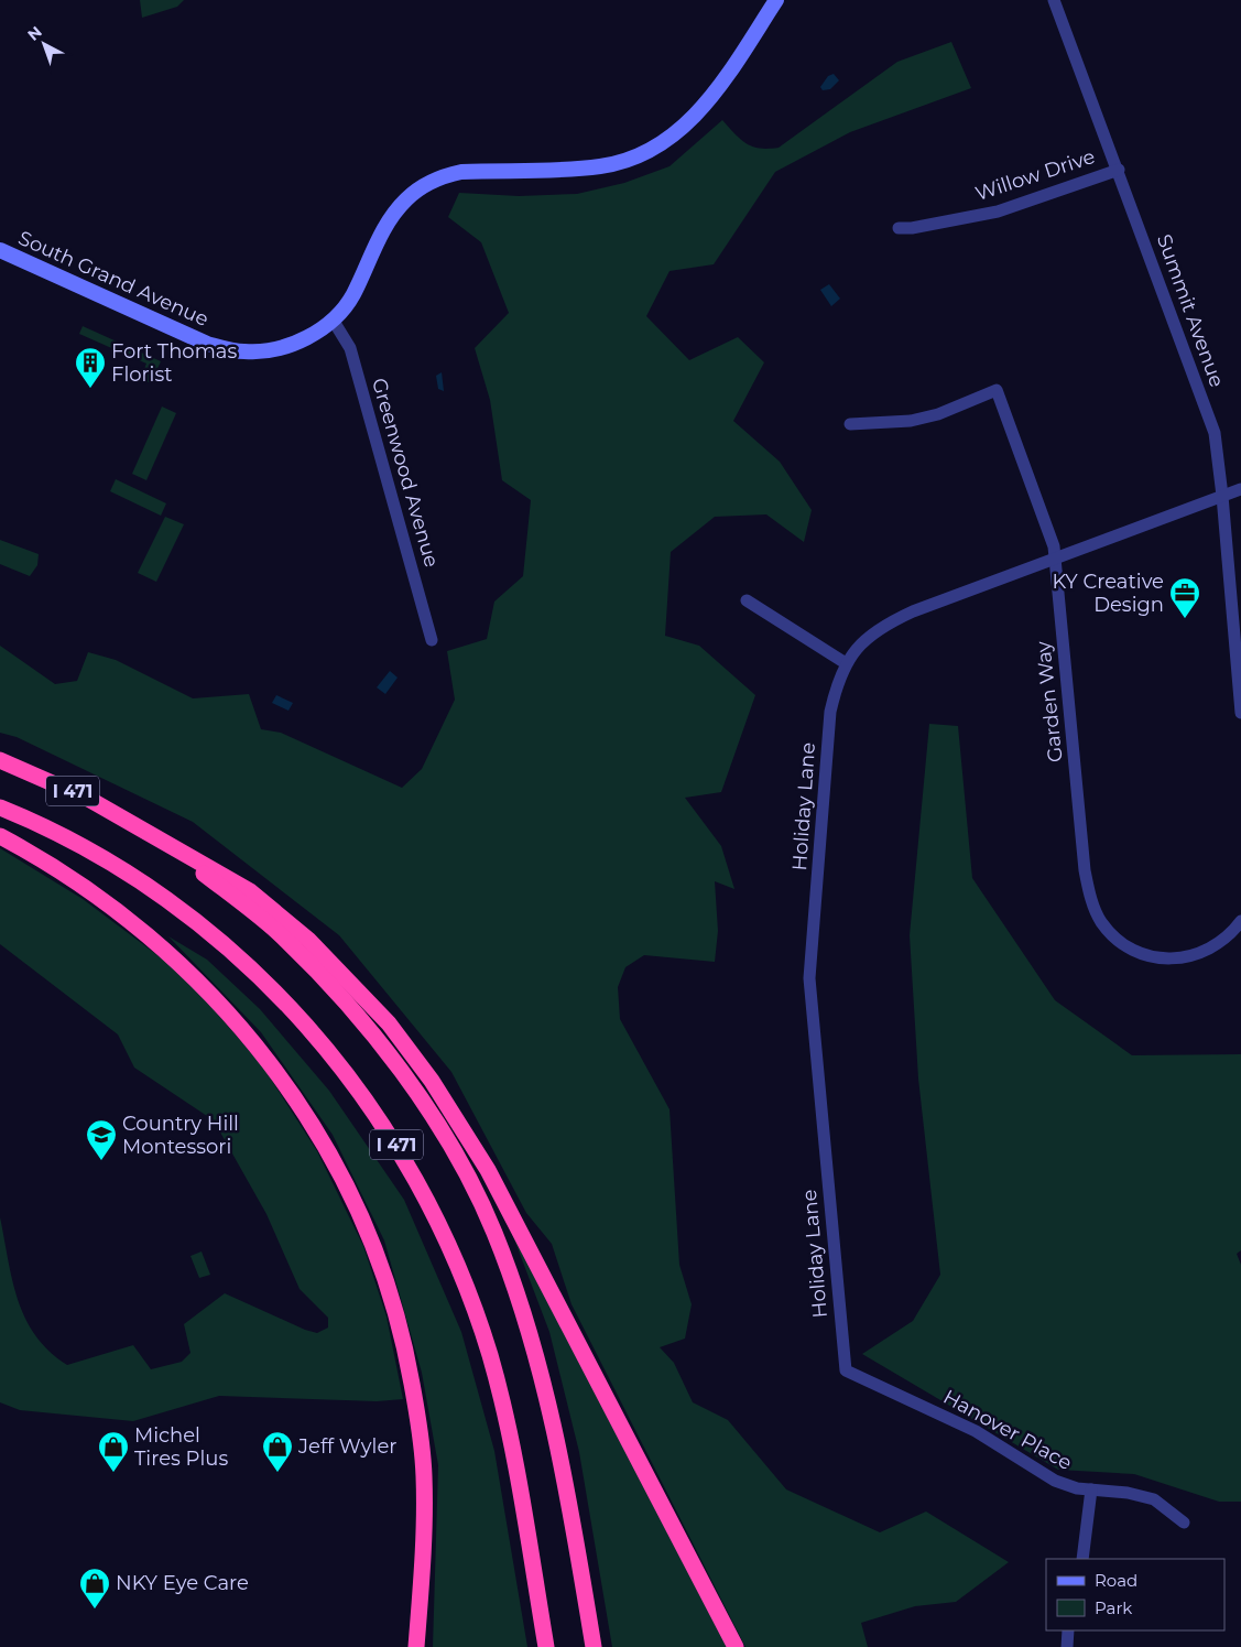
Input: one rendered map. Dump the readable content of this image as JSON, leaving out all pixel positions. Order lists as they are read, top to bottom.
{
  "streets": {
    "highway": ["I 471"],
    "main road": ["South Grand Avenue"],
    "street": [
      "Willow Drive",
      "Summit Avenue",
      "Greenwood Avenue",
      "Garden Way",
      "Holiday Lane",
      "Hanover Place"
    ]
  },
  "crossings": [
    ["Willow Drive", "Summit Avenue"],
    ["South Grand Avenue", "Greenwood Avenue"],
    ["Summit Avenue", "Holiday Lane"],
    ["Garden Way", "Holiday Lane"],
    ["Holiday Lane", "Hanover Place"]
  ],
  "places": {
    "building": ["Fort Thomas Florist"],
    "office": ["KY Creative Design"],
    "school or university": ["Country Hill Montessori"],
    "shop": ["Michel Tires Plus", "Jeff Wyler", "NKY Eye Care"]
  },
  "legend": ["Road", "Park"],
  "north": "top left"
}
